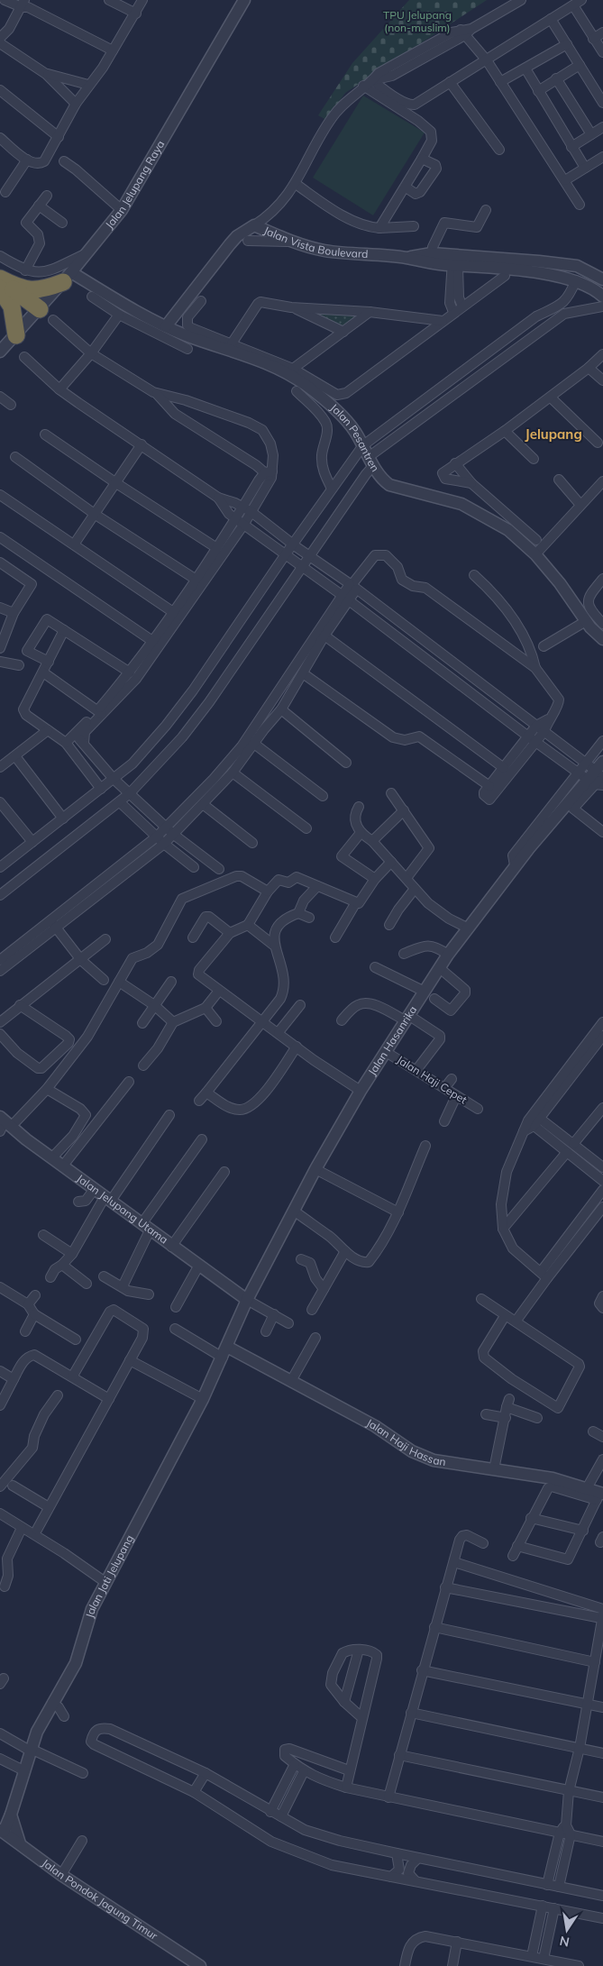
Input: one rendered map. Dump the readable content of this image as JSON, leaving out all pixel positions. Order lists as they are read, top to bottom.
{
  "streets": {
    "street": [
      "Jalan Jelupang Raya",
      "Jalan Vista Boulevard",
      "Jalan Pesantren",
      "Jalan Hasanrika",
      "Jalan Haji Cepet",
      "Jalan Jelupang Utama",
      "Jalan Haji Hassan",
      "Jalan Jati Jelupang",
      "Jalan Pondok Jagung Timur"
    ]
  },
  "crossings": [
    ["Jalan Jelupang Raya", "Jalan Pesantren"],
    ["Jalan Vista Boulevard", "Jalan Pesantren"],
    ["Jalan Hasanrika", "Jalan Haji Cepet"],
    ["Jalan Hasanrika", "Jalan Jelupang Utama"],
    ["Jalan Hasanrika", "Jalan Haji Hassan"],
    ["Jalan Hasanrika", "Jalan Jati Jelupang"],
    ["Jalan Haji Hassan", "Jalan Jati Jelupang"],
    ["Jalan Jati Jelupang", "Jalan Pondok Jagung Timur"]
  ],
  "districts": ["Jelupang"],
  "parks": ["TPU Jelupang (non-muslim)"],
  "north": "bottom"
}
